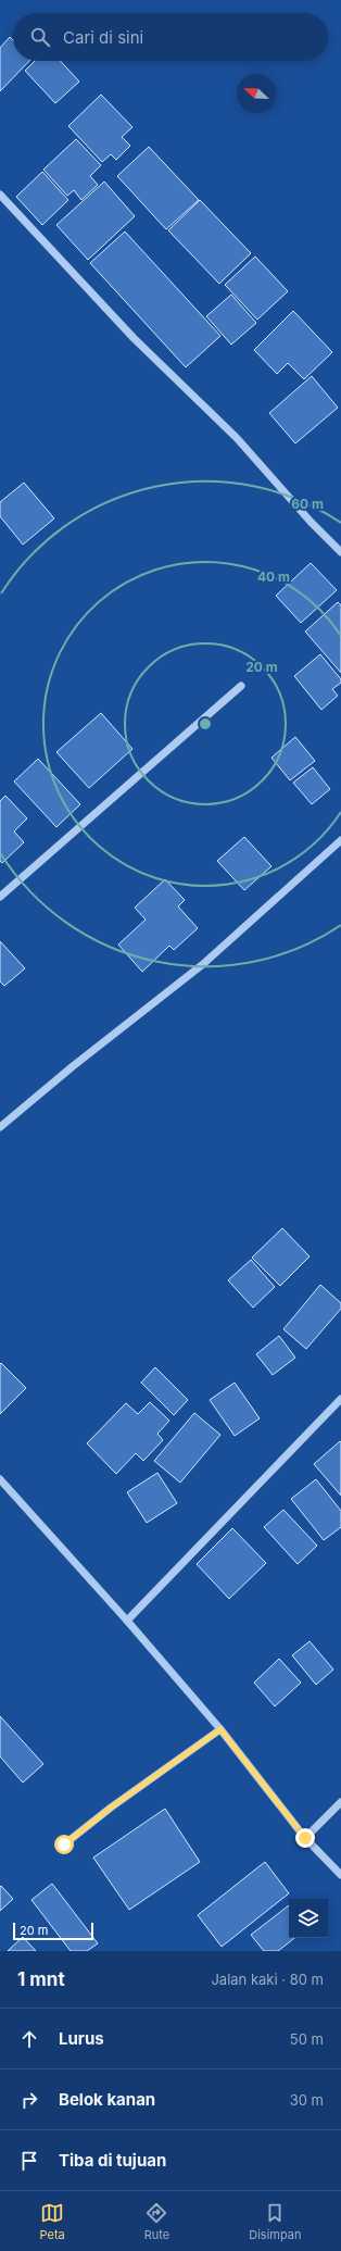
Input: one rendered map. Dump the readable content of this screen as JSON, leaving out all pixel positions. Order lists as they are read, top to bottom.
{
  "scale_bar": "20 m",
  "north": "top left",
  "page": {
    "search": "Cari di sini",
    "scale": "20 m",
    "heading": ["1 mnt", "Jalan kaki · 80 m"],
    "list": [
      ["Lurus", "50 m"],
      ["Belok kanan", "30 m"],
      "Tiba di tujuan"
    ],
    "nav": ["Peta", "Rute", "Disimpan"]
  },
  "rings": ["60 m", "40 m", "20 m"]
}
